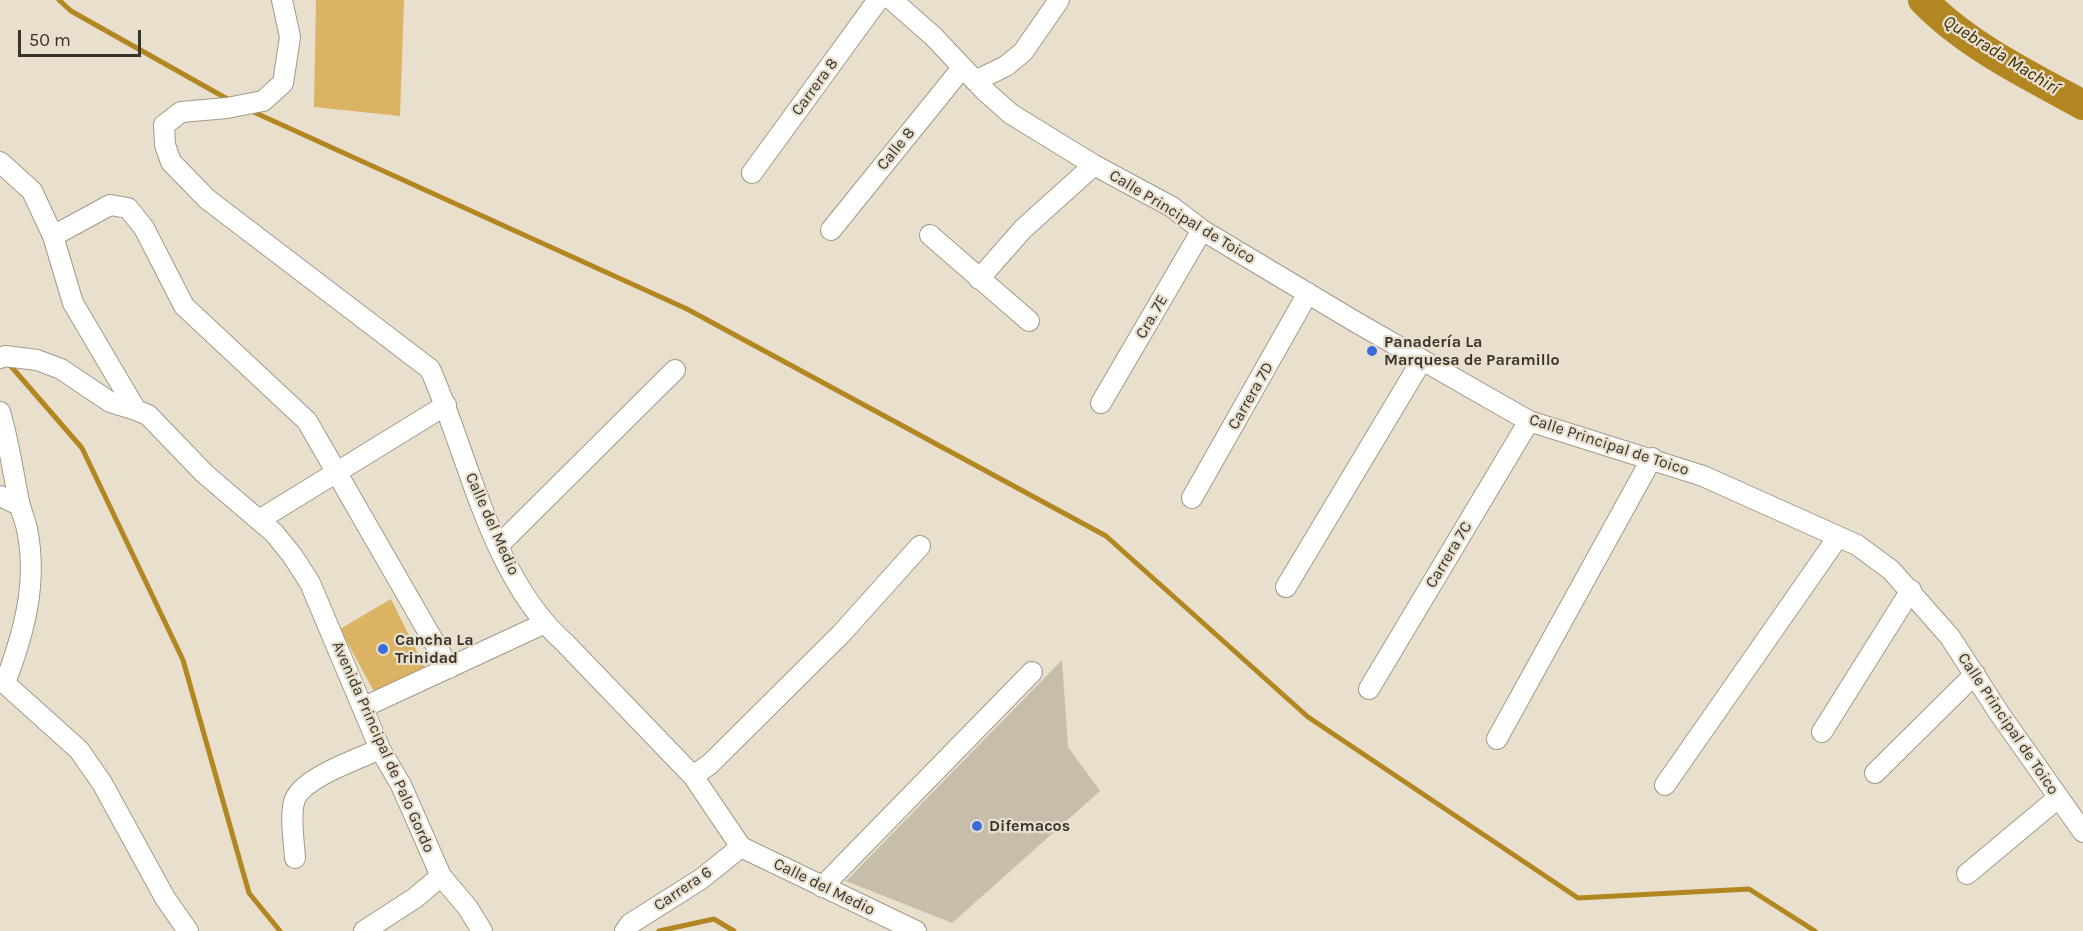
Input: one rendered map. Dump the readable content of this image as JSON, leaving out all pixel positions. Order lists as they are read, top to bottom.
{
  "streets": {
    "street": [
      "Carrera 8",
      "Calle 8",
      "Calle Principal de Toico",
      "Cra. 7E",
      "Carrera 7D",
      "Calle del Medio",
      "Carrera 7C",
      "Avenida Principal de Palo Gordo",
      "Carrera 6"
    ]
  },
  "crossings": [
    ["Calle 8", "Calle Principal de Toico"],
    ["Calle Principal de Toico", "Cra. 7E"],
    ["Calle Principal de Toico", "Carrera 7D"],
    ["Calle Principal de Toico", "Carrera 7C"],
    ["Calle del Medio", "Carrera 6"]
  ],
  "water": ["Quebrada Machirí"],
  "places": ["Panadería La Marquesa de Paramillo", "Cancha La Trinidad", "Difemacos"],
  "scale_bar": "50 m"
}
